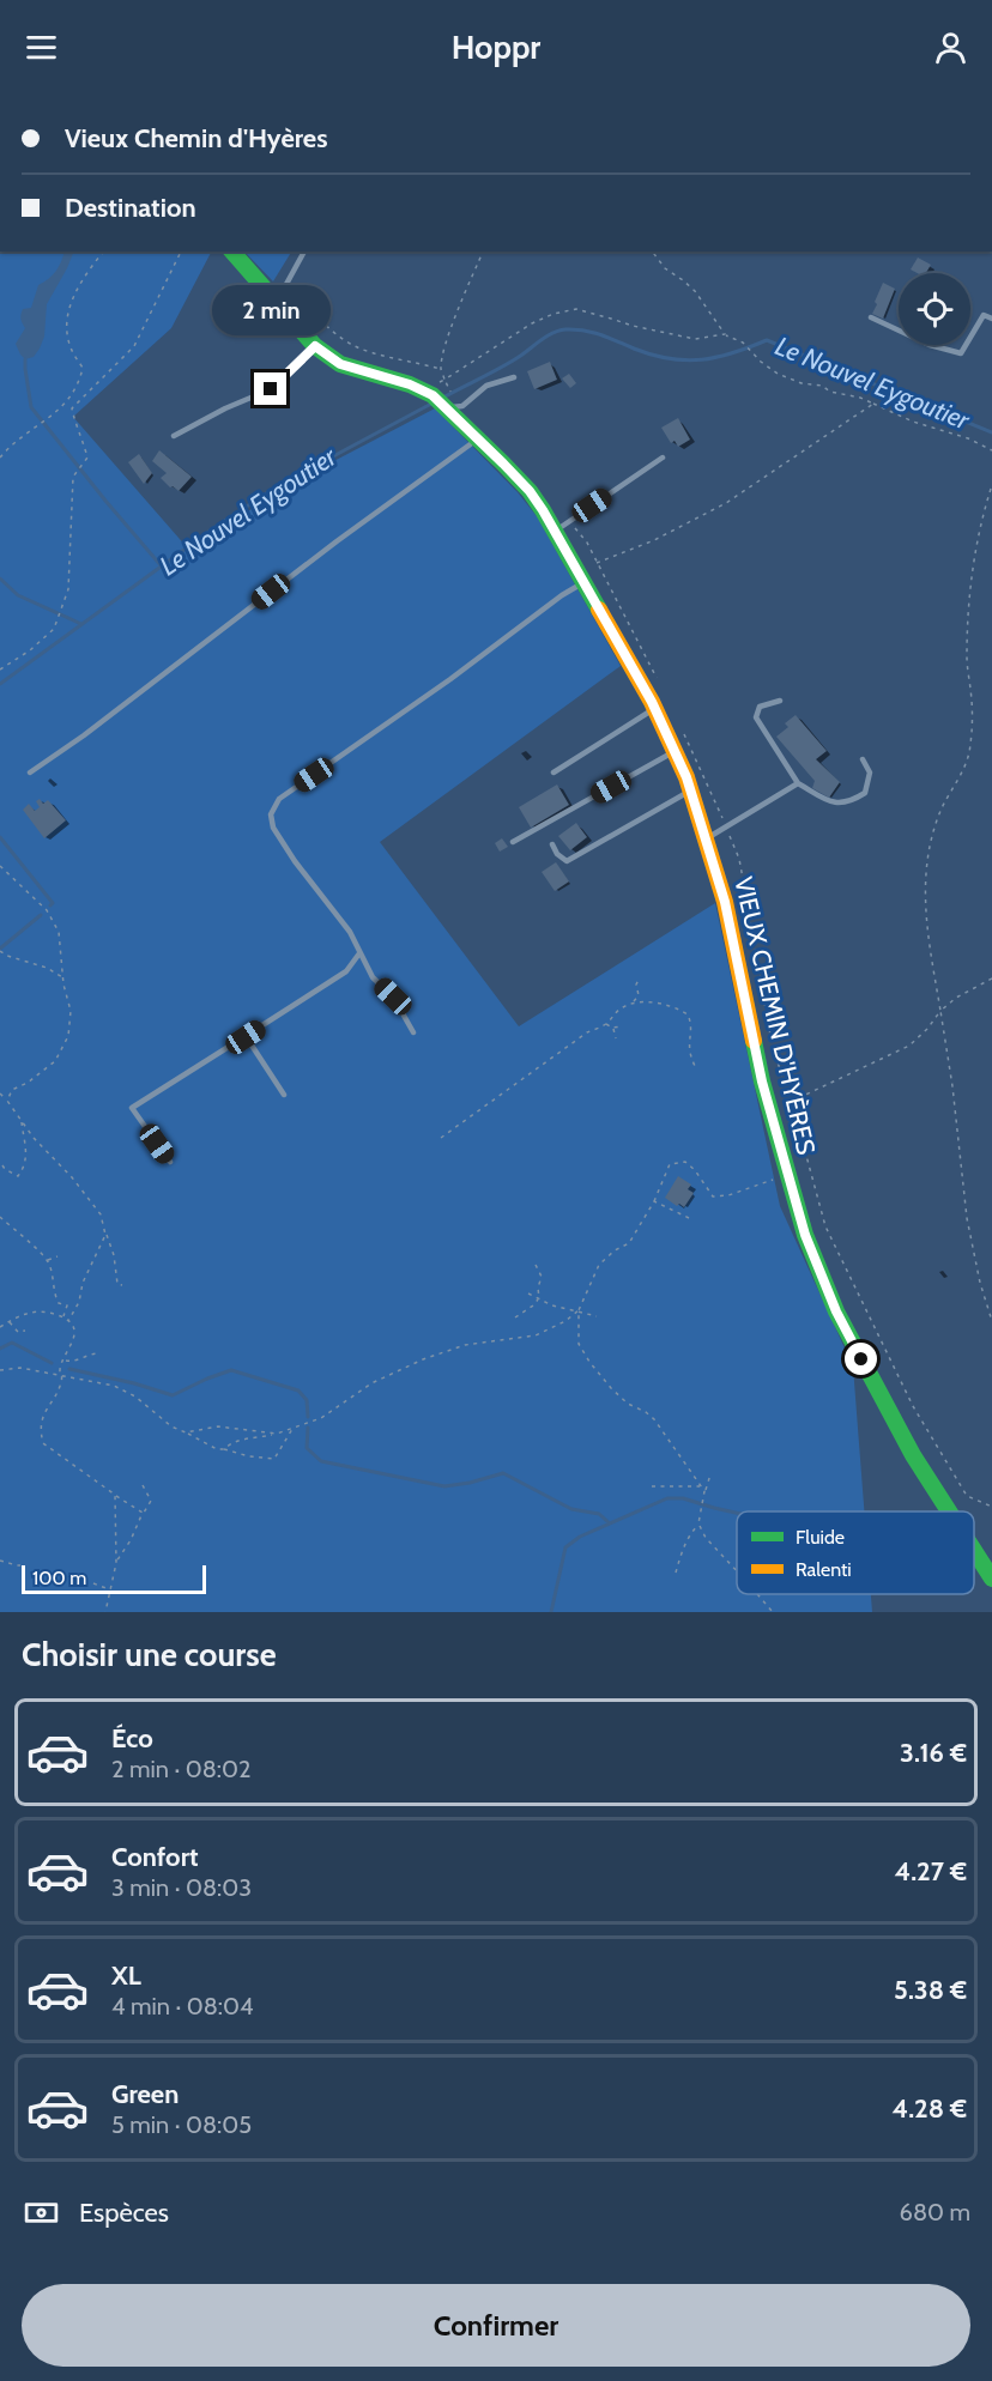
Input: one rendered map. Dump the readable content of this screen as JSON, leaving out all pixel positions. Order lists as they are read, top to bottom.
{
  "streets": {
    "street": ["VIEUX CHEMIN D'HYÈRES"]
  },
  "water": ["Le Nouvel Eygoutier"],
  "legend": ["Fluide", "Ralenti"],
  "scale_bar": "100 m",
  "page": {
    "header": "Hoppr",
    "banner": ["Vieux Chemin d'Hyères", "Destination"],
    "bubble": "2 min",
    "scale": "100 m",
    "heading": "Choisir une course",
    "list": [
      {
        "name": "Éco",
        "note": "2 min · 08:02",
        "value": "3.16 €"
      },
      {
        "name": "Confort",
        "note": "3 min · 08:03",
        "value": "4.27 €"
      },
      {
        "name": "XL",
        "note": "4 min · 08:04",
        "value": "5.38 €"
      },
      {
        "name": "Green",
        "note": "5 min · 08:05",
        "value": "4.28 €"
      }
    ],
    "pay": ["Espèces", "680 m"],
    "buttons": "Confirmer"
  }
}
